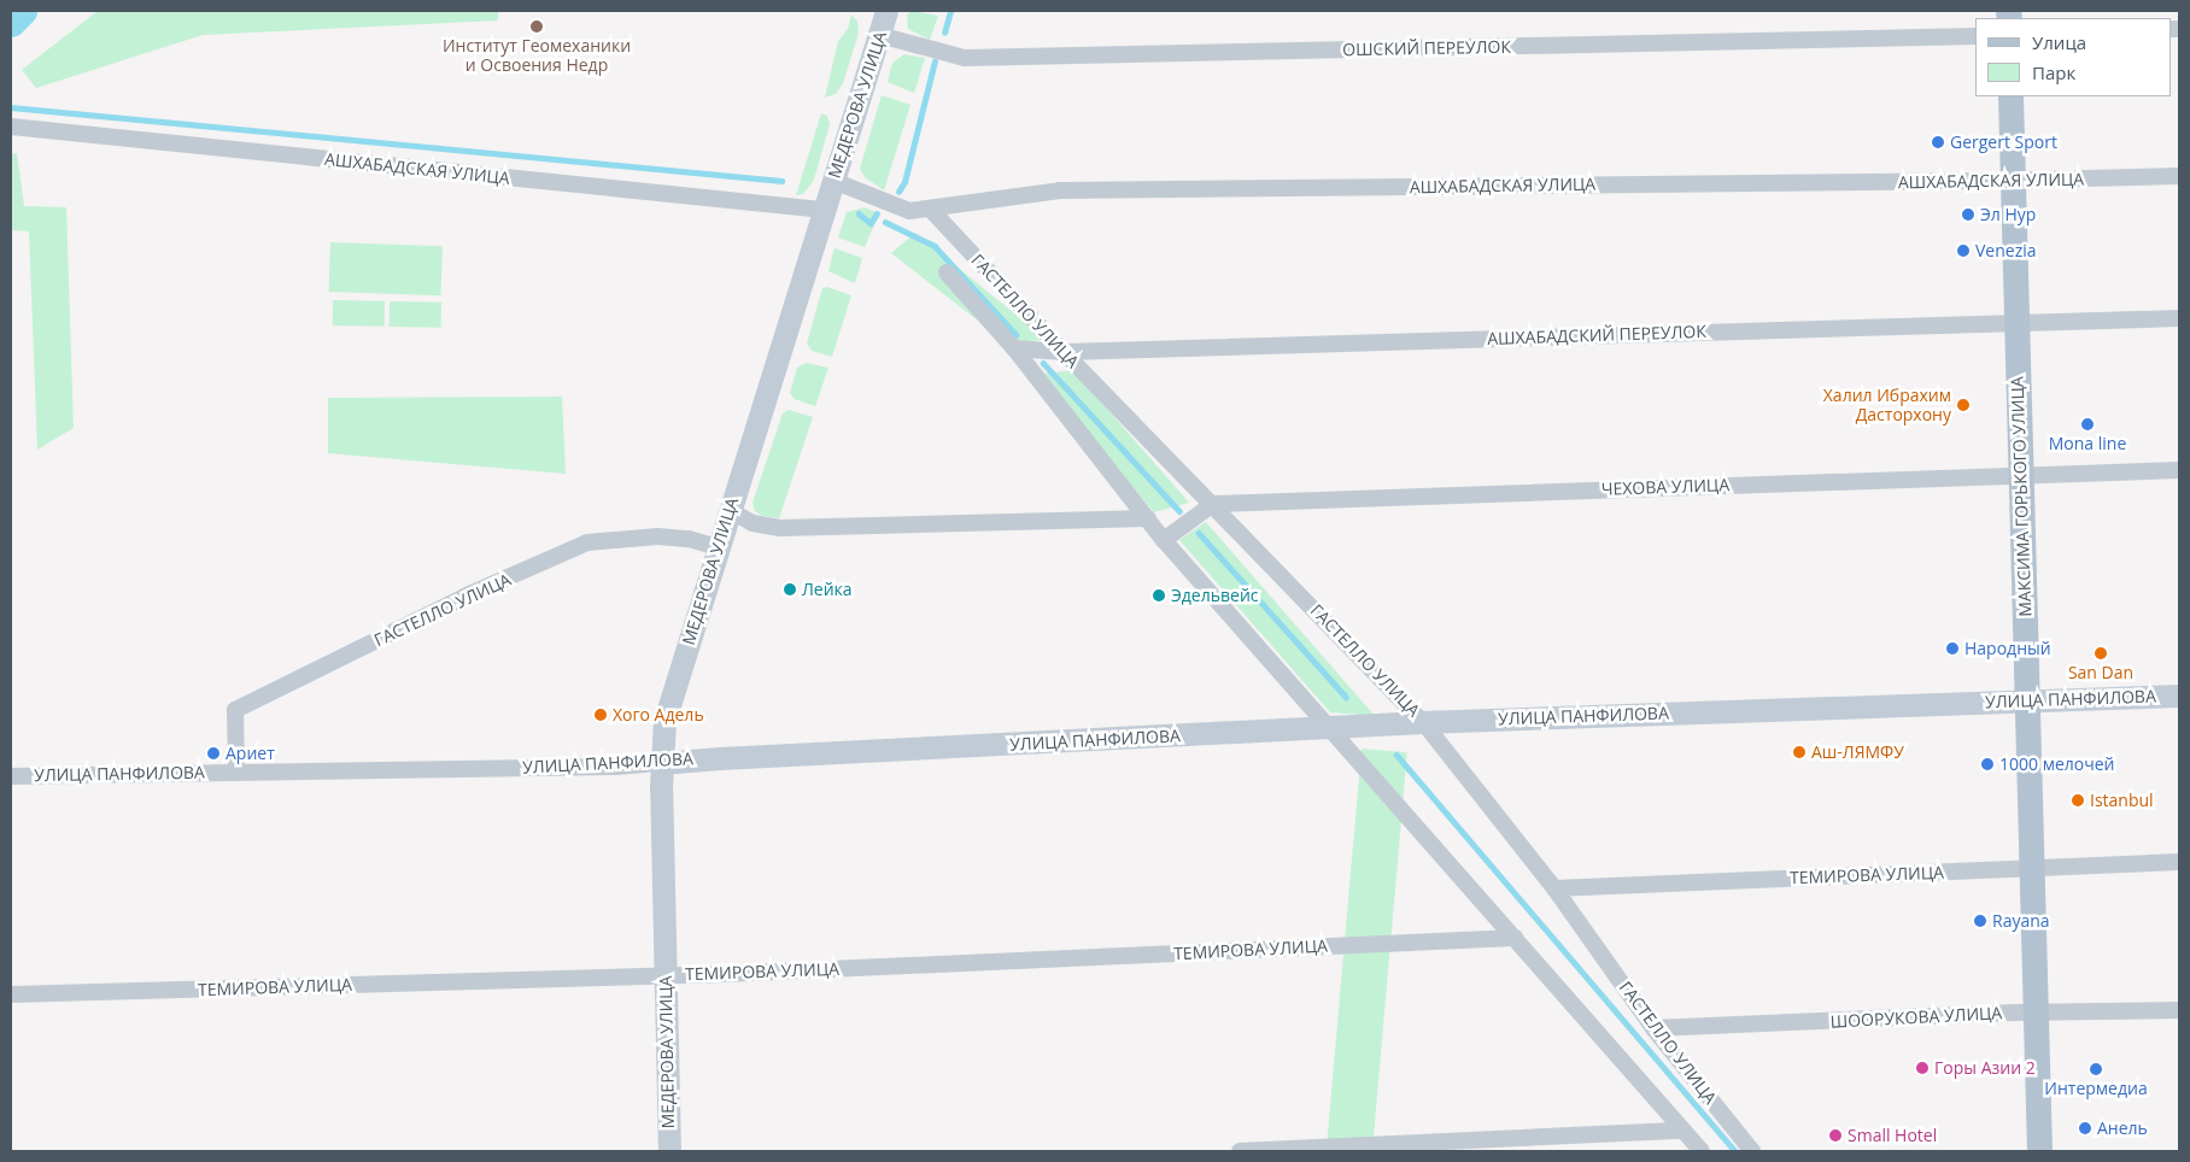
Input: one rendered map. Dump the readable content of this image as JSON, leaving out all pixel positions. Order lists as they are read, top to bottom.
{
  "streets": {
    "main road": ["МАКСИМА ГОРЬКОГО УЛИЦА"],
    "street": [
      "ОШСКИЙ ПЕРЕУЛОК",
      "МЕДЕРОВА УЛИЦА",
      "АШХАБАДСКАЯ УЛИЦА",
      "ГАСТЕЛЛО УЛИЦА",
      "АШХАБАДСКИЙ ПЕРЕУЛОК",
      "ЧЕХОВА УЛИЦА",
      "УЛИЦА ПАНФИЛОВА",
      "ТЕМИРОВА УЛИЦА",
      "ШООРУКОВА УЛИЦА"
    ]
  },
  "crossings": [
    ["ОШСКИЙ ПЕРЕУЛОК", "МЕДЕРОВА УЛИЦА"],
    ["МЕДЕРОВА УЛИЦА", "АШХАБАДСКАЯ УЛИЦА"],
    ["МЕДЕРОВА УЛИЦА", "ГАСТЕЛЛО УЛИЦА"],
    ["МЕДЕРОВА УЛИЦА", "УЛИЦА ПАНФИЛОВА"],
    ["МЕДЕРОВА УЛИЦА", "ТЕМИРОВА УЛИЦА"],
    ["АШХАБАДСКАЯ УЛИЦА", "ГАСТЕЛЛО УЛИЦА"],
    ["АШХАБАДСКАЯ УЛИЦА", "МАКСИМА ГОРЬКОГО УЛИЦА"],
    ["ГАСТЕЛЛО УЛИЦА", "АШХАБАДСКИЙ ПЕРЕУЛОК"],
    ["ГАСТЕЛЛО УЛИЦА", "ЧЕХОВА УЛИЦА"],
    ["ГАСТЕЛЛО УЛИЦА", "УЛИЦА ПАНФИЛОВА"],
    ["ГАСТЕЛЛО УЛИЦА", "ТЕМИРОВА УЛИЦА"],
    ["ГАСТЕЛЛО УЛИЦА", "ШООРУКОВА УЛИЦА"],
    ["АШХАБАДСКИЙ ПЕРЕУЛОК", "МАКСИМА ГОРЬКОГО УЛИЦА"],
    ["ЧЕХОВА УЛИЦА", "МАКСИМА ГОРЬКОГО УЛИЦА"],
    ["МАКСИМА ГОРЬКОГО УЛИЦА", "УЛИЦА ПАНФИЛОВА"],
    ["МАКСИМА ГОРЬКОГО УЛИЦА", "ТЕМИРОВА УЛИЦА"],
    ["МАКСИМА ГОРЬКОГО УЛИЦА", "ШООРУКОВА УЛИЦА"]
  ],
  "places": [
    "Институт Геомеханики и Освоения Недр",
    "Gergert Sport",
    "Эл Нур",
    "Venezia",
    "Халил Ибрахим Дасторхону",
    "Mona line",
    "Лейка",
    "Эдельвейс",
    "Народный",
    "San Dan",
    "Хого Адель",
    "Аш-ЛЯМФУ",
    "Ариет",
    "1000 мелочей",
    "Istanbul",
    "Rayana",
    "Горы Азии 2",
    "Интермедиа",
    "Анель",
    "Small Hotel"
  ],
  "legend": ["Улица", "Парк"]
}
